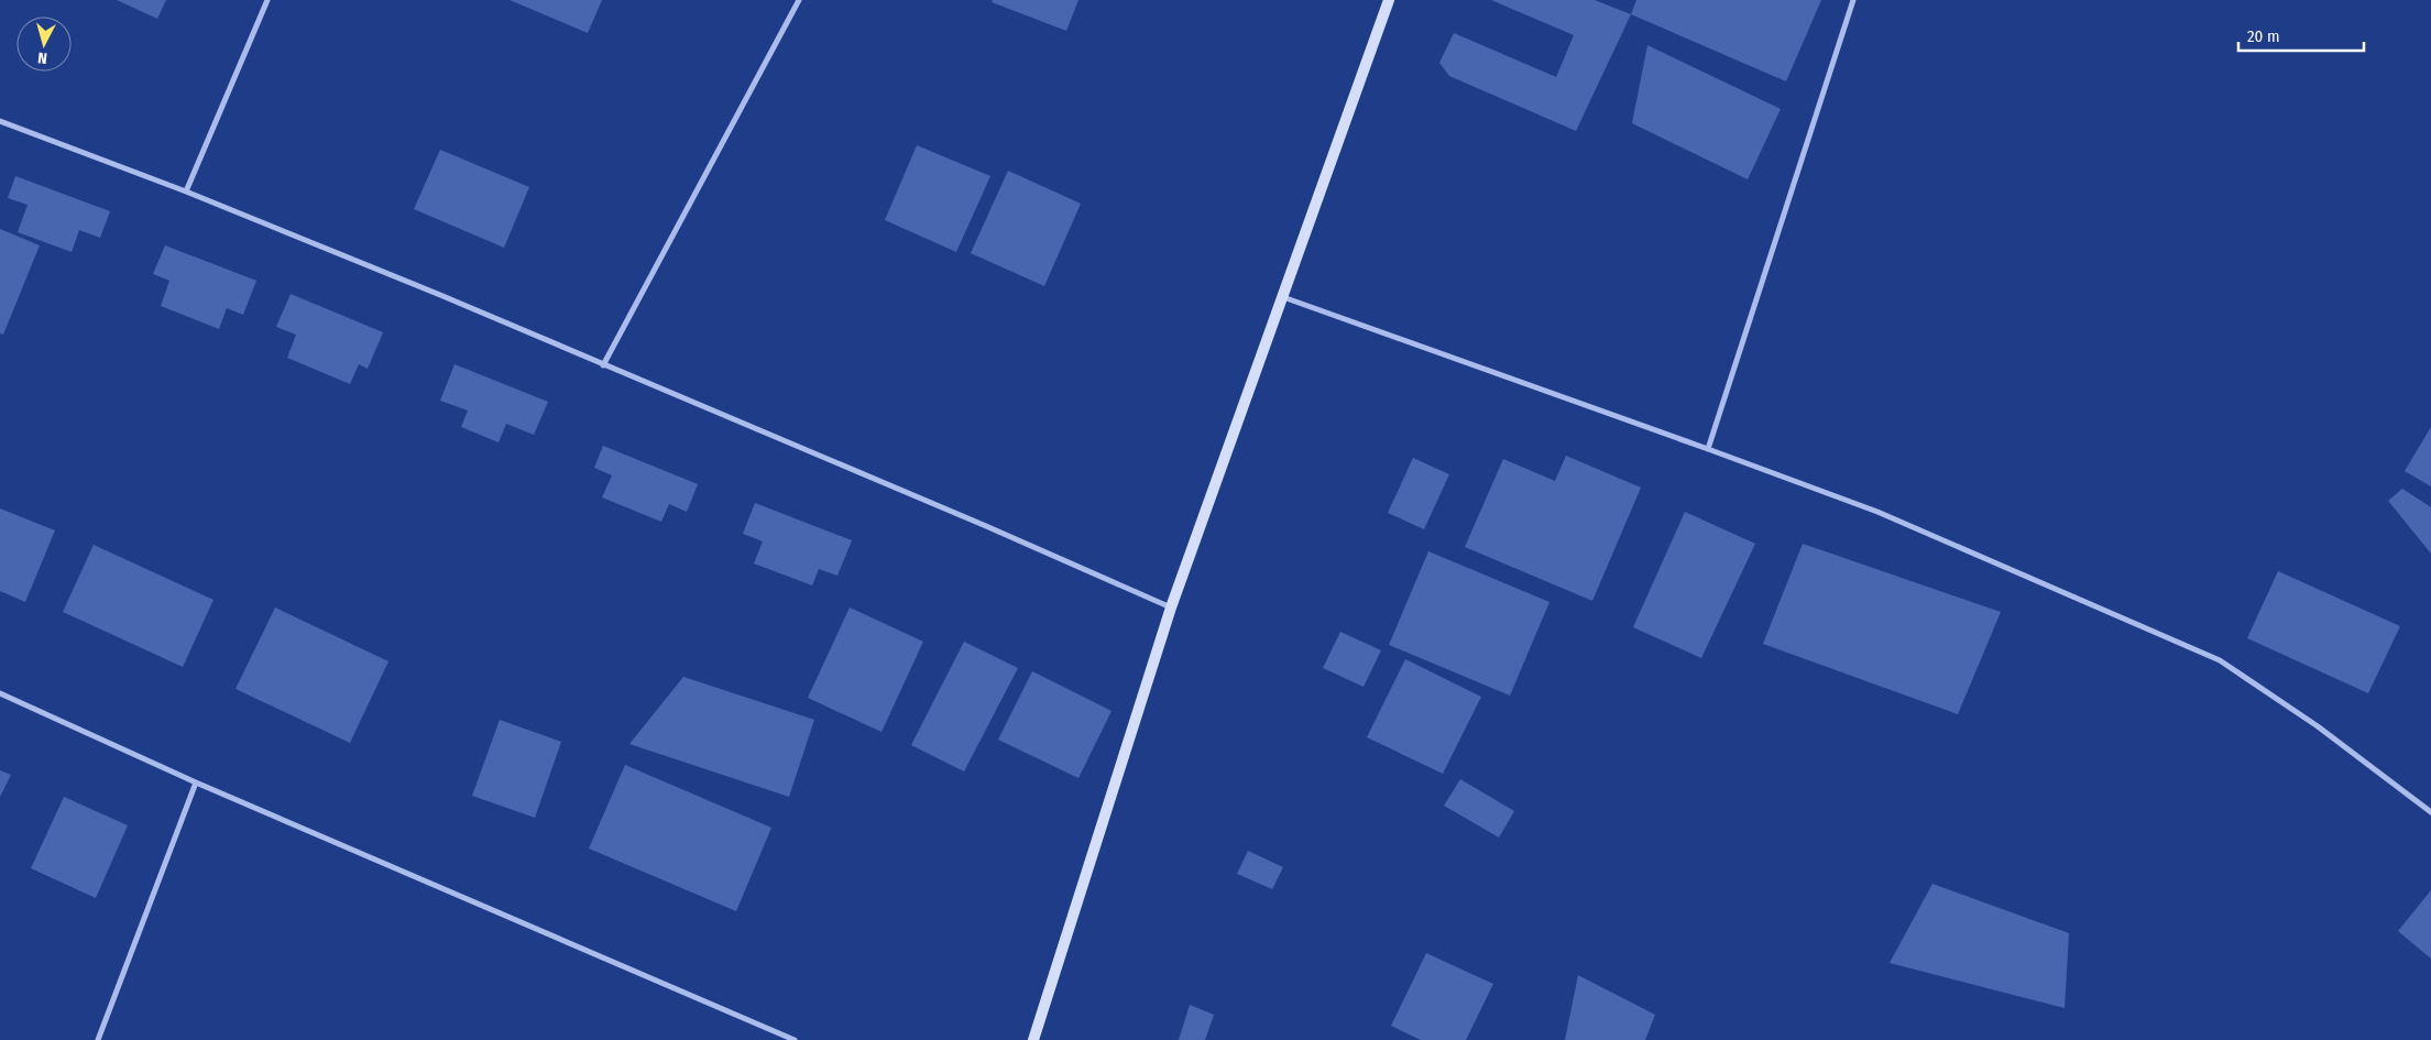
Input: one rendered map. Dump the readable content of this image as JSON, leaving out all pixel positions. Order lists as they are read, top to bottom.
{
  "scale_bar": "20 m",
  "north": "bottom"
}
